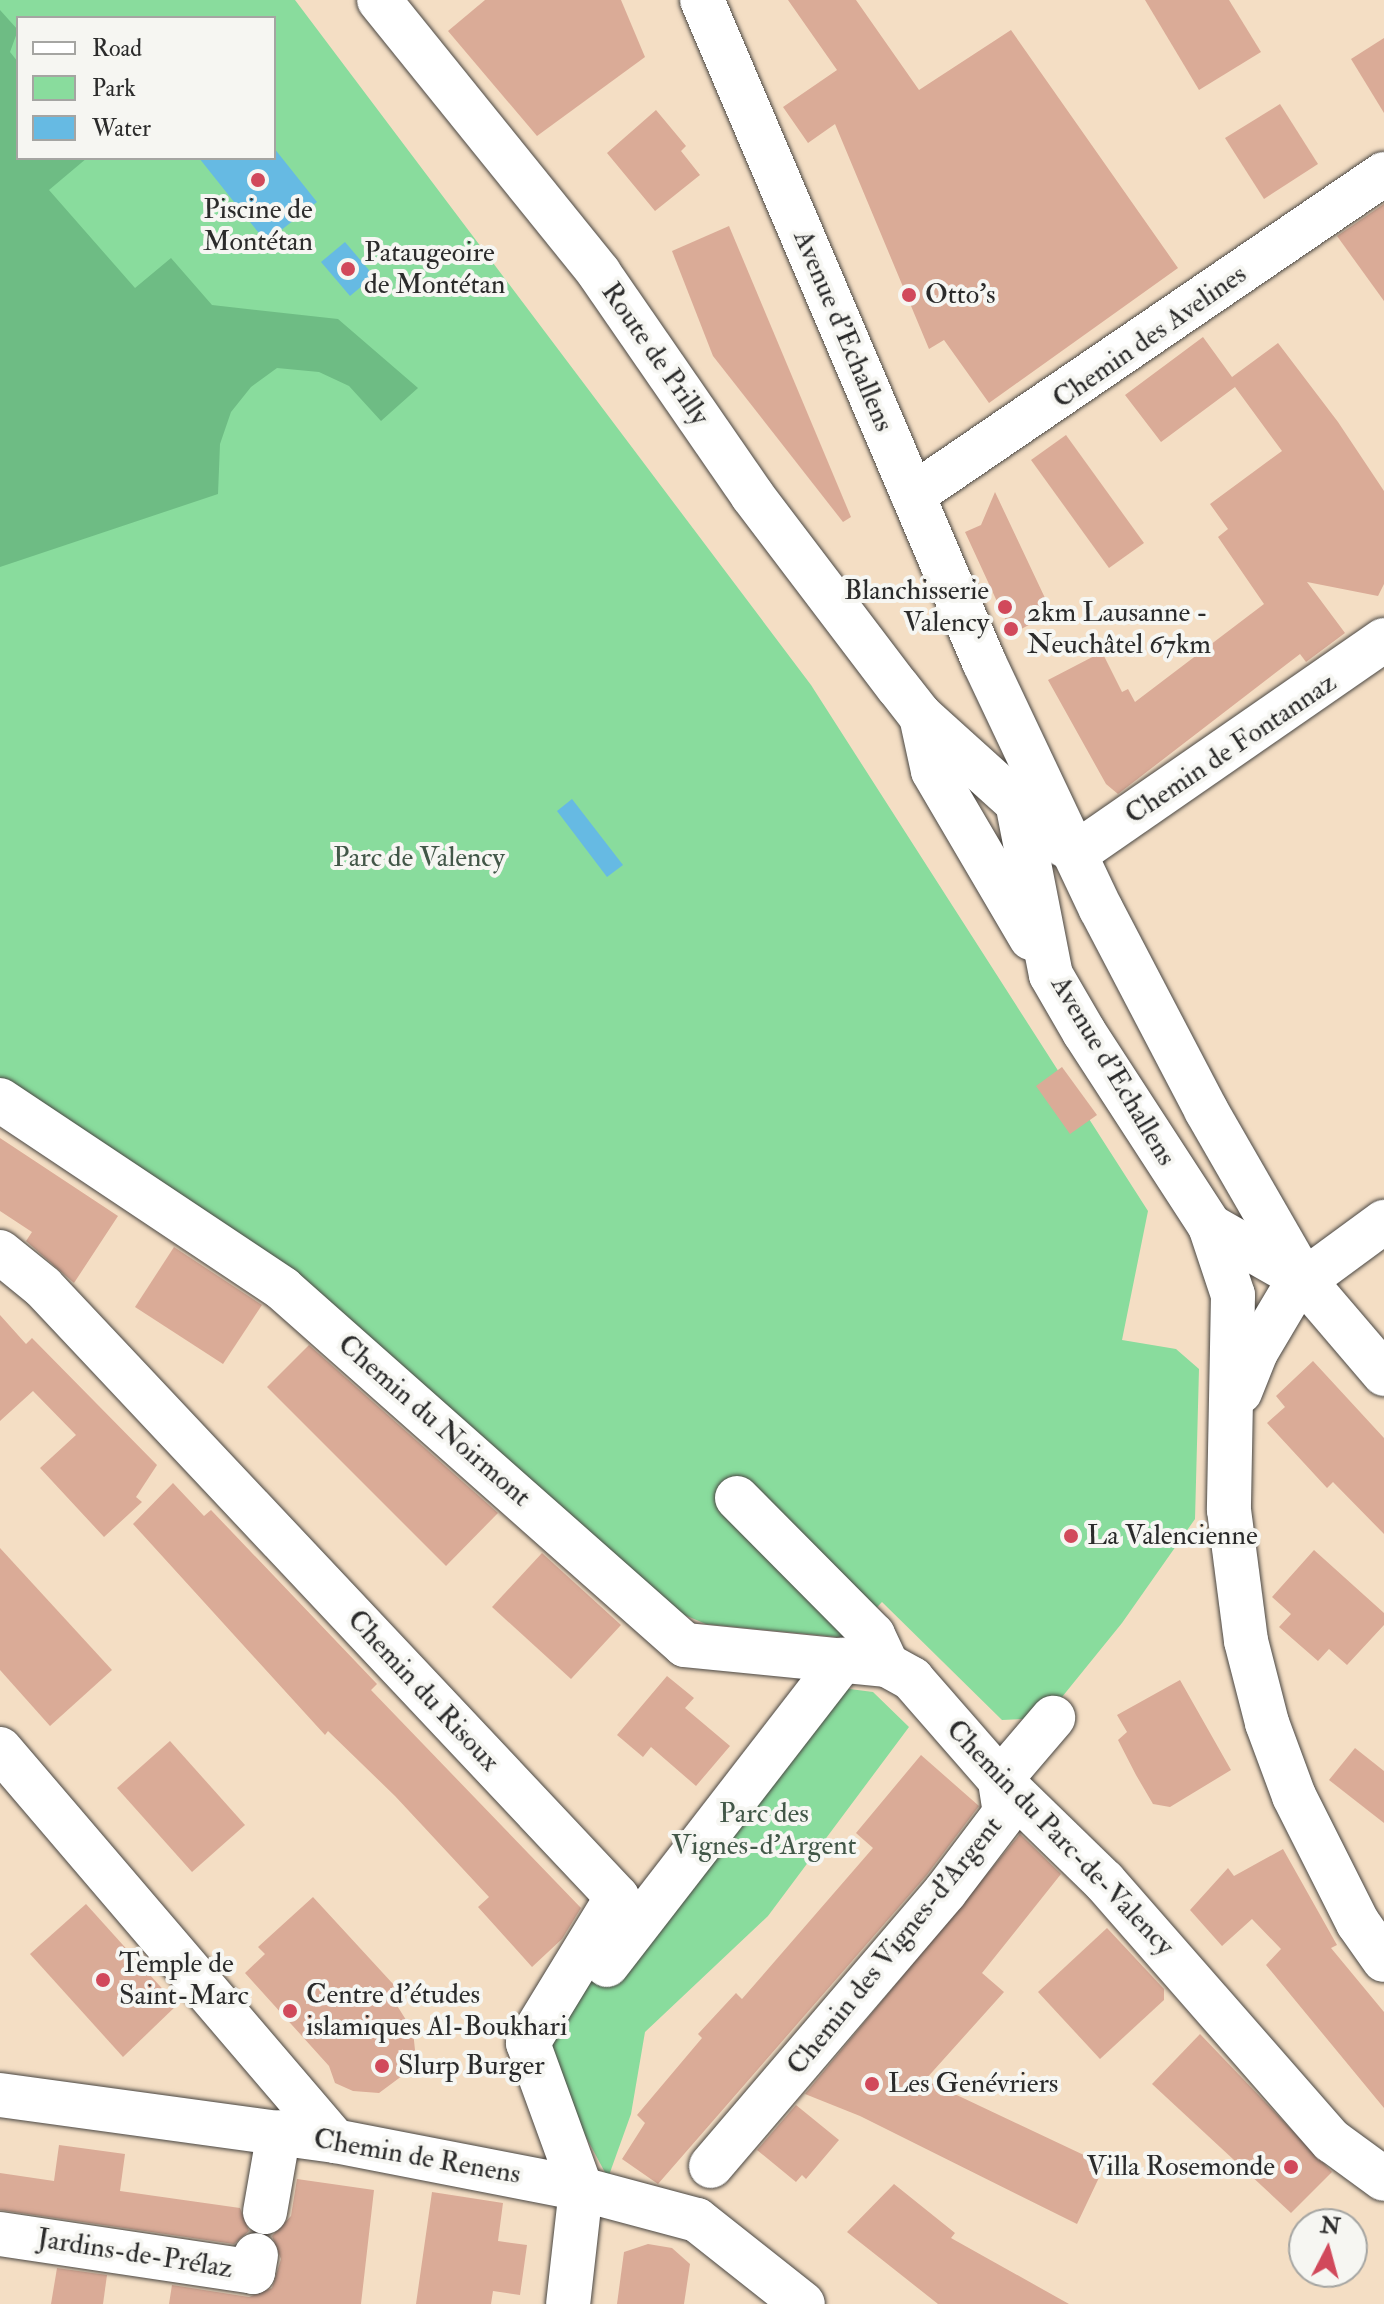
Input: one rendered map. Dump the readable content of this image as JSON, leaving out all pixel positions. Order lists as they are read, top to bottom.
{
  "streets": {
    "street": [
      "Avenue d'Echallens",
      "Chemin des Avelines",
      "Route de Prilly",
      "Chemin de Fontannaz",
      "Chemin du Noirmont",
      "Chemin du Risoux",
      "Chemin du Parc-de-Valency",
      "Chemin des Vignes-d'Argent",
      "Chemin de Renens",
      "Jardins-de-Prélaz"
    ]
  },
  "crossings": [
    ["Avenue d'Echallens", "Chemin des Avelines"],
    ["Avenue d'Echallens", "Route de Prilly"],
    ["Avenue d'Echallens", "Chemin de Fontannaz"],
    ["Route de Prilly", "Chemin de Fontannaz"],
    ["Chemin du Noirmont", "Chemin du Parc-de-Valency"],
    ["Chemin du Risoux", "Chemin de Renens"],
    ["Chemin du Parc-de-Valency", "Chemin des Vignes-d'Argent"]
  ],
  "parks": ["Parc de Valency", "Parc des Vignes-d'Argent"],
  "places": [
    "Piscine de Montétan",
    "Pataugeoire de Montétan",
    "Otto's",
    "Blanchisserie Valency",
    "2km Lausanne - Neuchâtel 67km",
    "La Valencienne",
    "Temple de Saint-Marc",
    "Centre d'études islamiques Al-Boukhari",
    "Slurp Burger",
    "Les Genévriers",
    "Villa Rosemonde"
  ],
  "legend": ["Road", "Park", "Water"],
  "north": "top"
}
